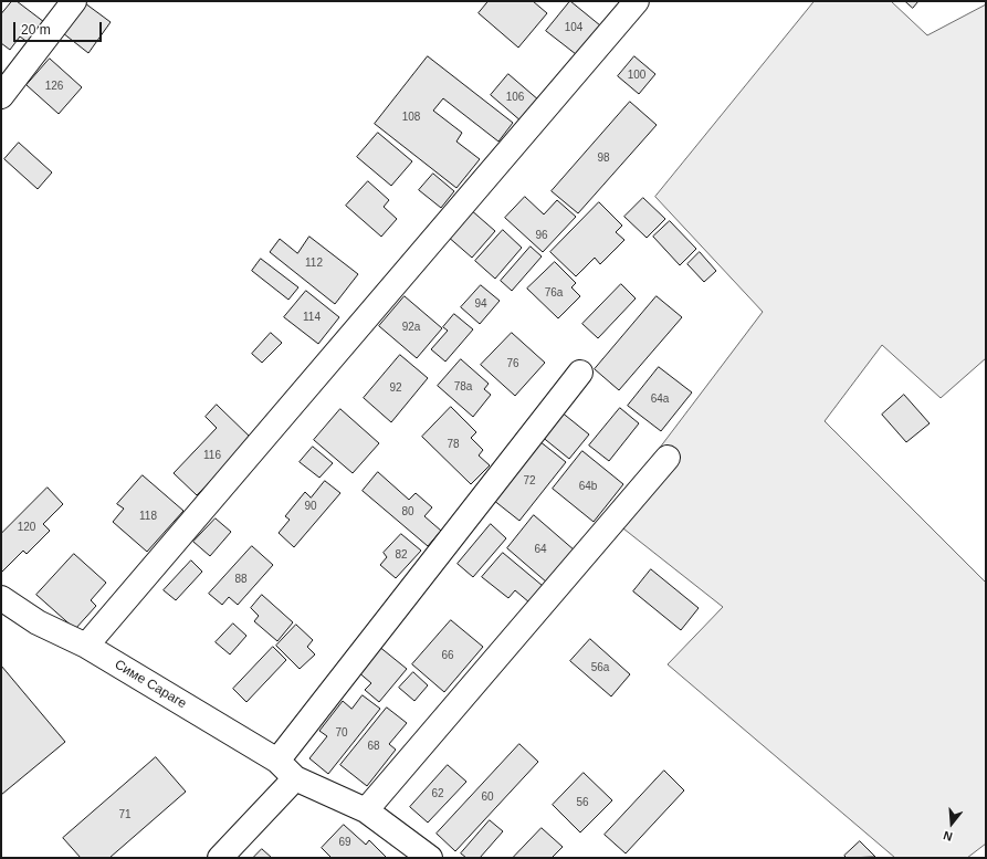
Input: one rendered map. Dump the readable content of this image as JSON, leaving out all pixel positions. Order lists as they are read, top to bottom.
{
  "streets": {
    "street": ["Симе Сараге"]
  },
  "house_numbers": [
    "104",
    "100",
    "126",
    "106",
    "108",
    "98",
    "96",
    "112",
    "76a",
    "94",
    "114",
    "92a",
    "76",
    "78a",
    "92",
    "64a",
    "78",
    "116",
    "72",
    "64b",
    "90",
    "80",
    "118",
    "120",
    "64",
    "82",
    "88",
    "66",
    "56a",
    "70",
    "68",
    "62",
    "60",
    "56",
    "71",
    "69"
  ],
  "scale_bar": "20 m",
  "north": "bottom"
}
